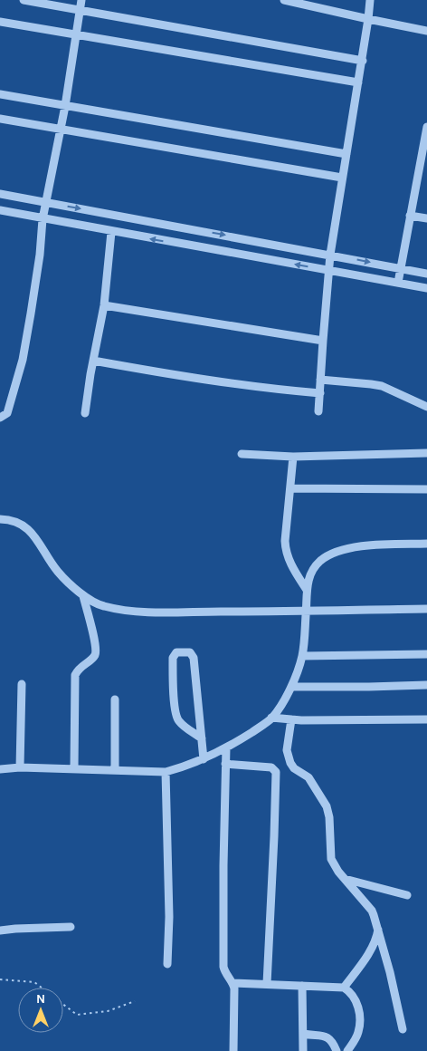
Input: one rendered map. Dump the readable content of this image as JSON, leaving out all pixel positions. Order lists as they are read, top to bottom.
{
  "north": "top"
}
